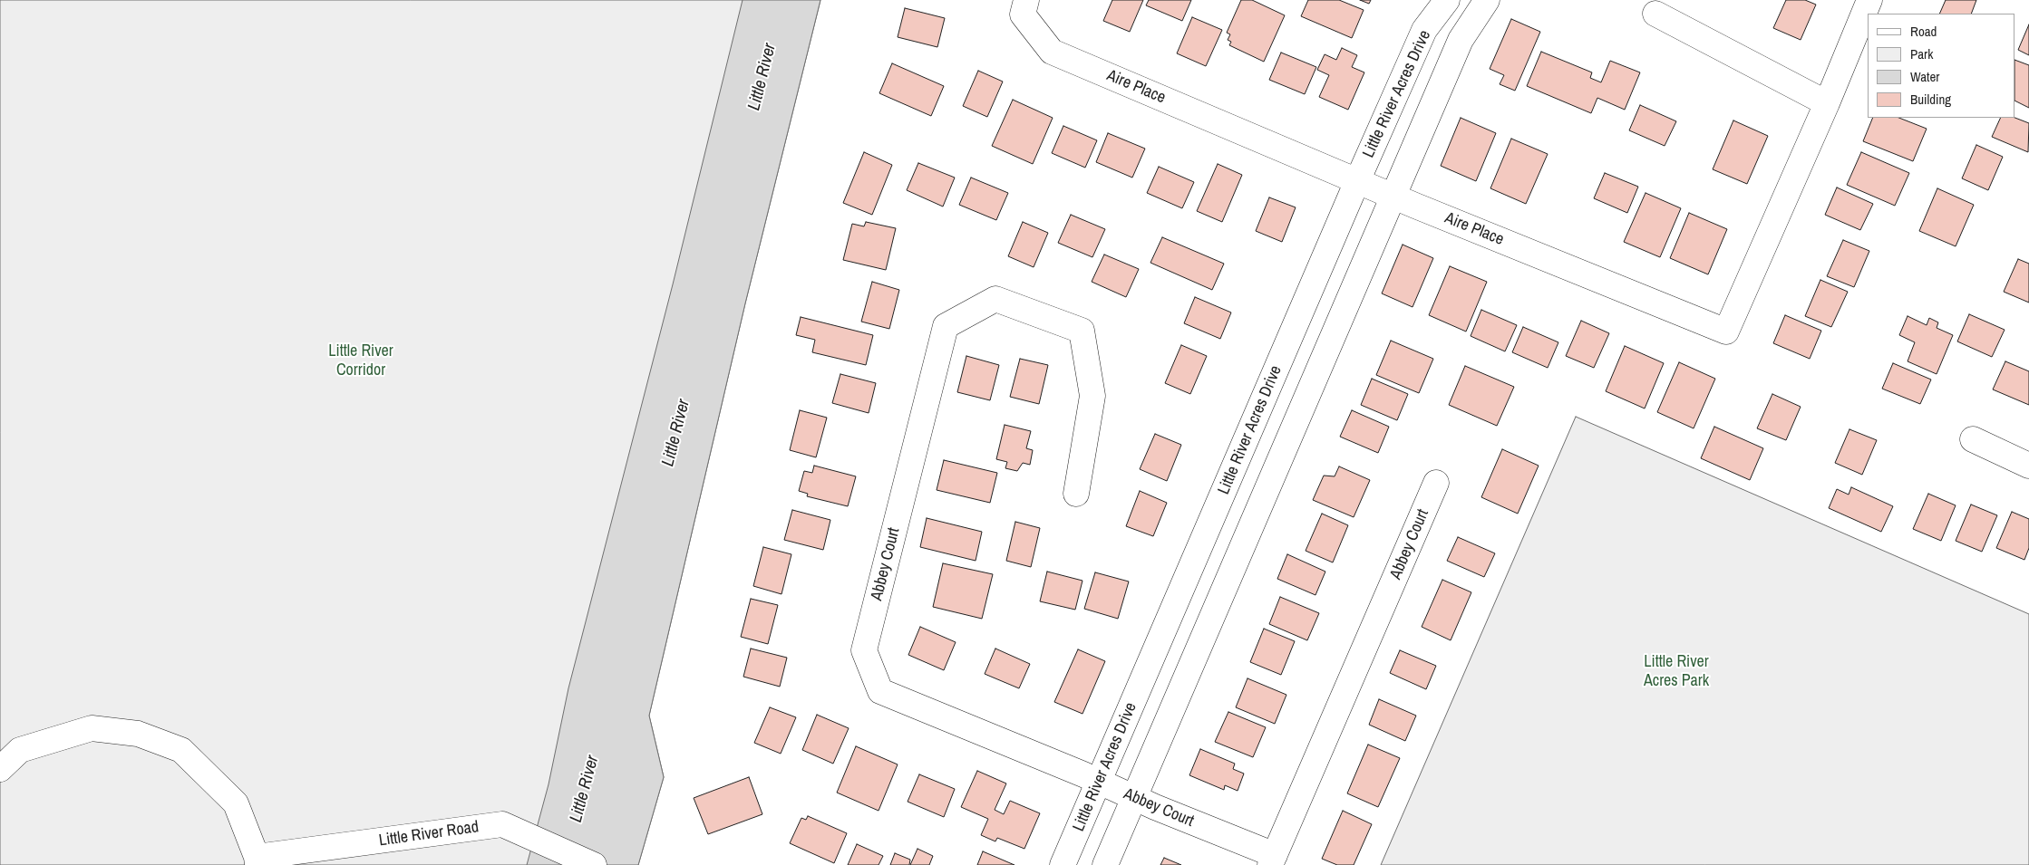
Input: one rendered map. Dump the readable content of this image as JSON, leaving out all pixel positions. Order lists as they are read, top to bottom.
{
  "streets": {
    "street": [
      "Aire Place",
      "Little River Acres Drive",
      "Abbey Court",
      "Little River Road"
    ]
  },
  "crossings": [
    ["Aire Place", "Little River Acres Drive"],
    ["Little River Acres Drive", "Abbey Court"]
  ],
  "water": ["Little River"],
  "parks": ["Little River Corridor", "Little River Acres Park"],
  "legend": [
    "Road",
    "Park",
    "Water",
    "Building"
  ]
}
